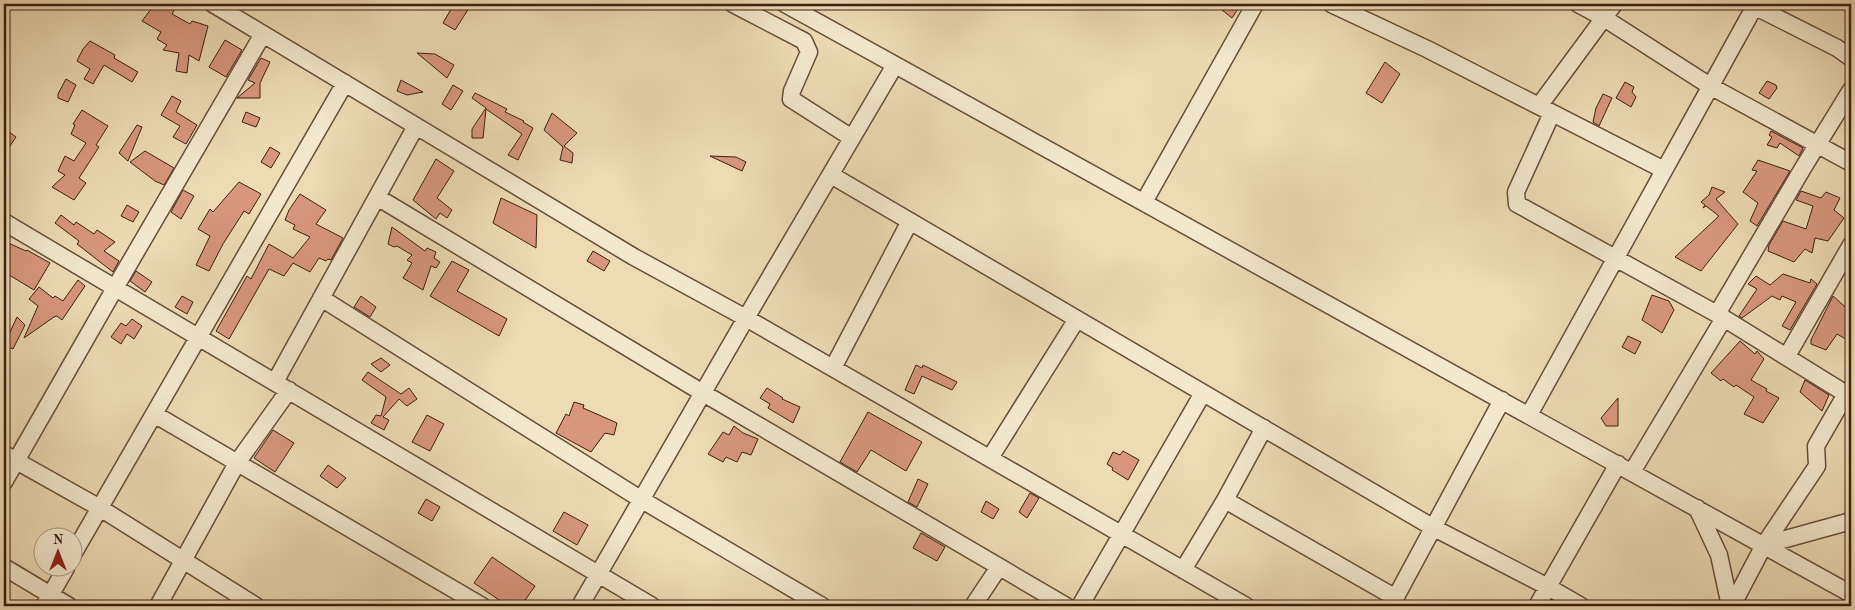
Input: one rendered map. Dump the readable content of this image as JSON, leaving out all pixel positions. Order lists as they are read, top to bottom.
{
  "north": "top"
}
